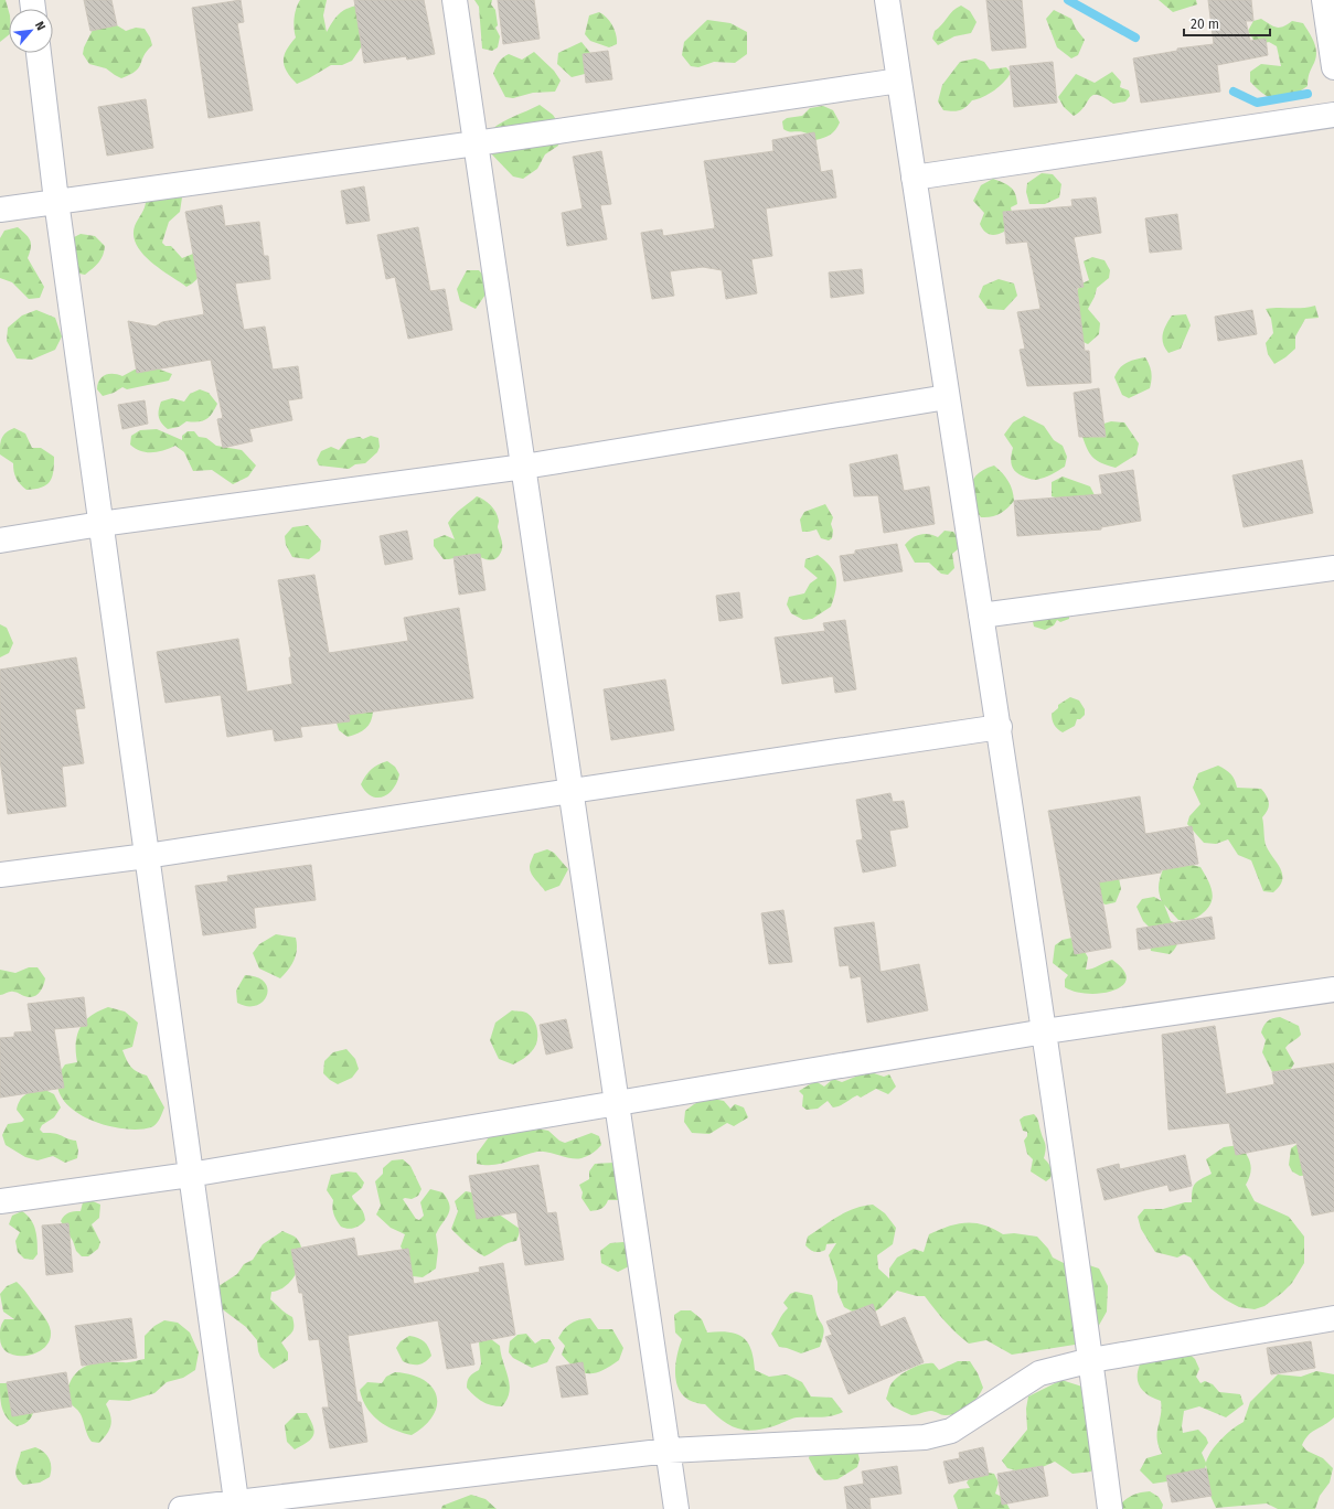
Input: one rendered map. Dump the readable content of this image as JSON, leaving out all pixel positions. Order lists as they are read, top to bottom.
{
  "scale_bar": "20 m",
  "north": "top right"
}
